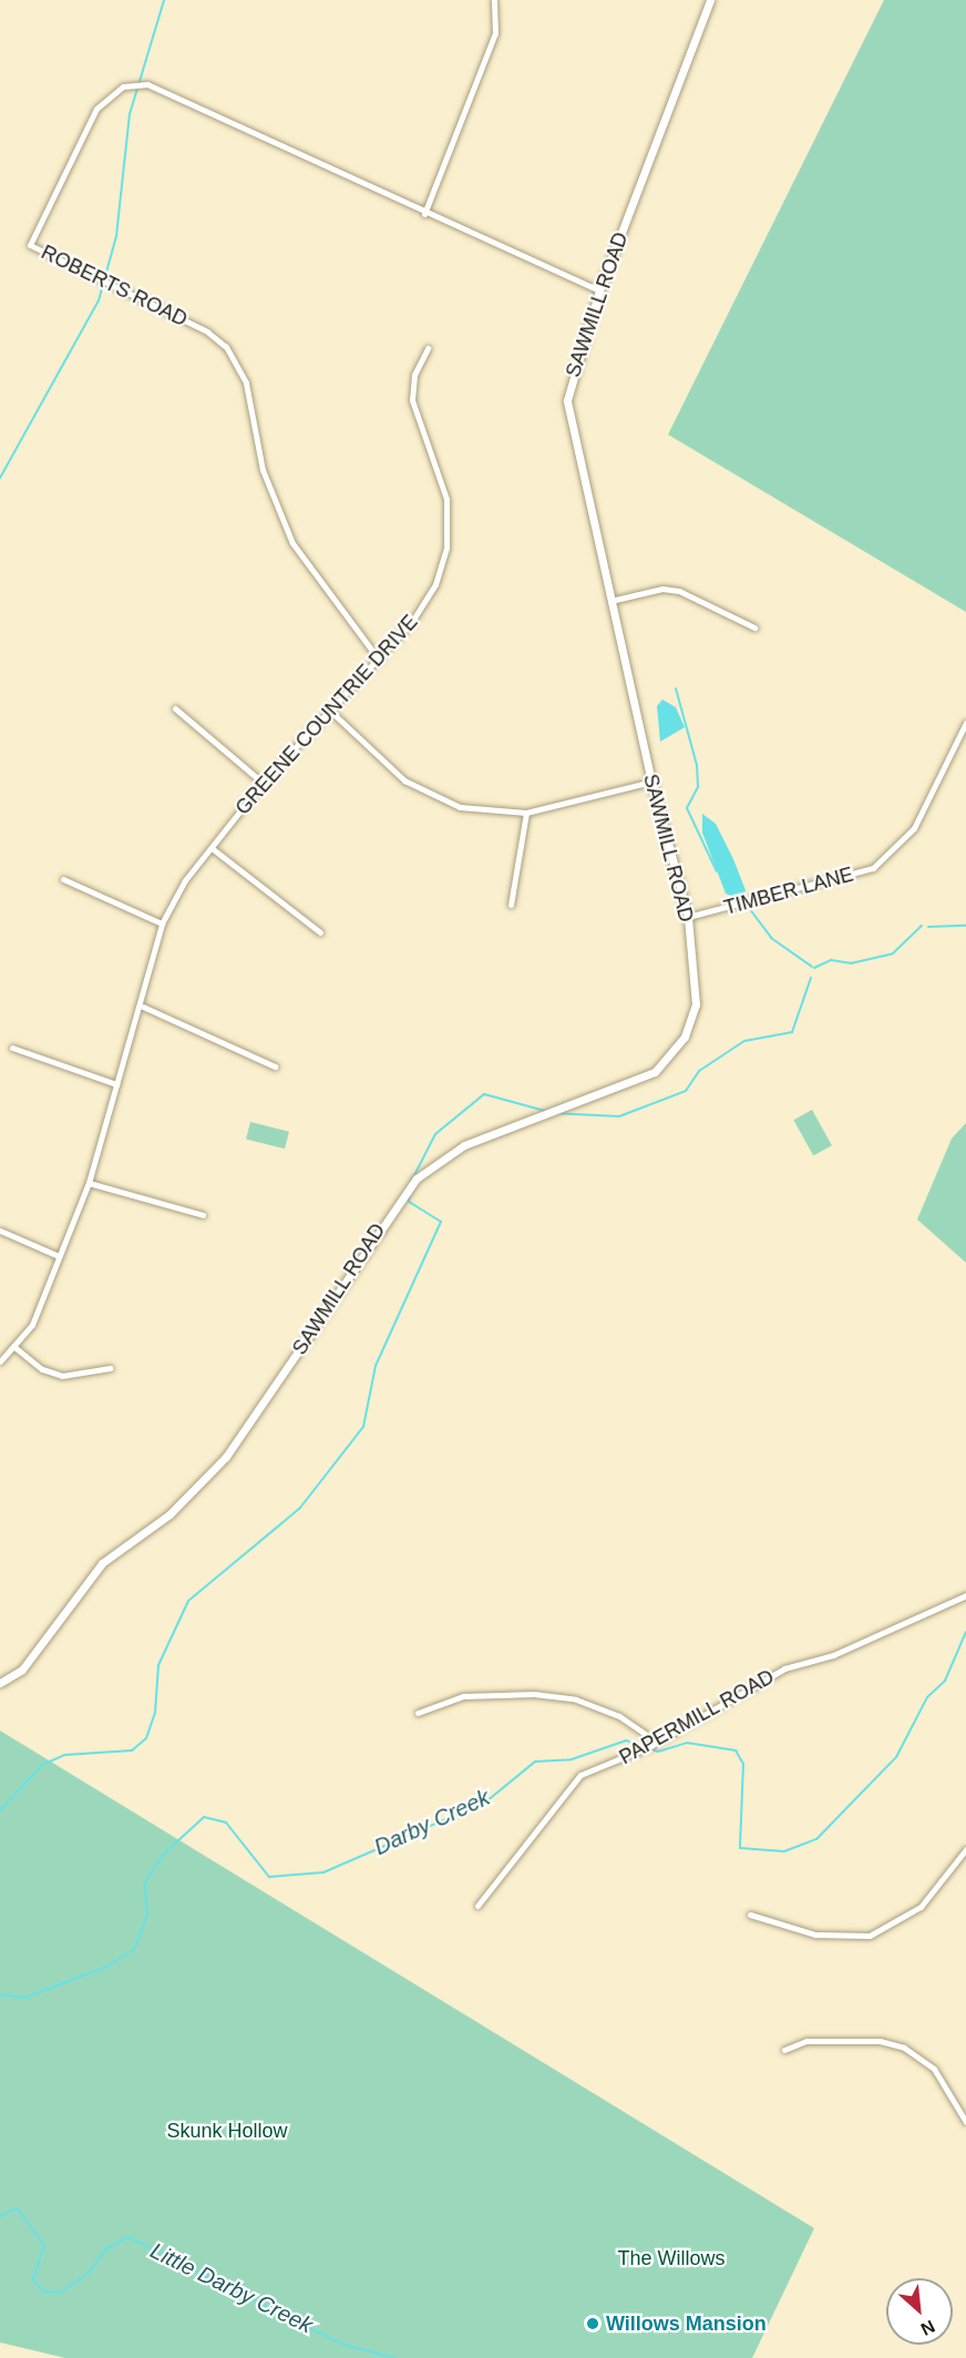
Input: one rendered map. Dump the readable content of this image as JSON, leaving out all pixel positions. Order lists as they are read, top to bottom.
{
  "streets": {
    "street": [
      "ROBERTS ROAD",
      "SAWMILL ROAD",
      "GREENE COUNTRIE DRIVE",
      "TIMBER LANE",
      "PAPERMILL ROAD"
    ]
  },
  "crossings": [
    ["ROBERTS ROAD", "SAWMILL ROAD"],
    ["ROBERTS ROAD", "GREENE COUNTRIE DRIVE"],
    ["SAWMILL ROAD", "TIMBER LANE"]
  ],
  "water": ["Darby Creek", "Little Darby Creek"],
  "parks": ["Skunk Hollow", "The Willows"],
  "places": ["Willows Mansion"],
  "north": "bottom right"
}
